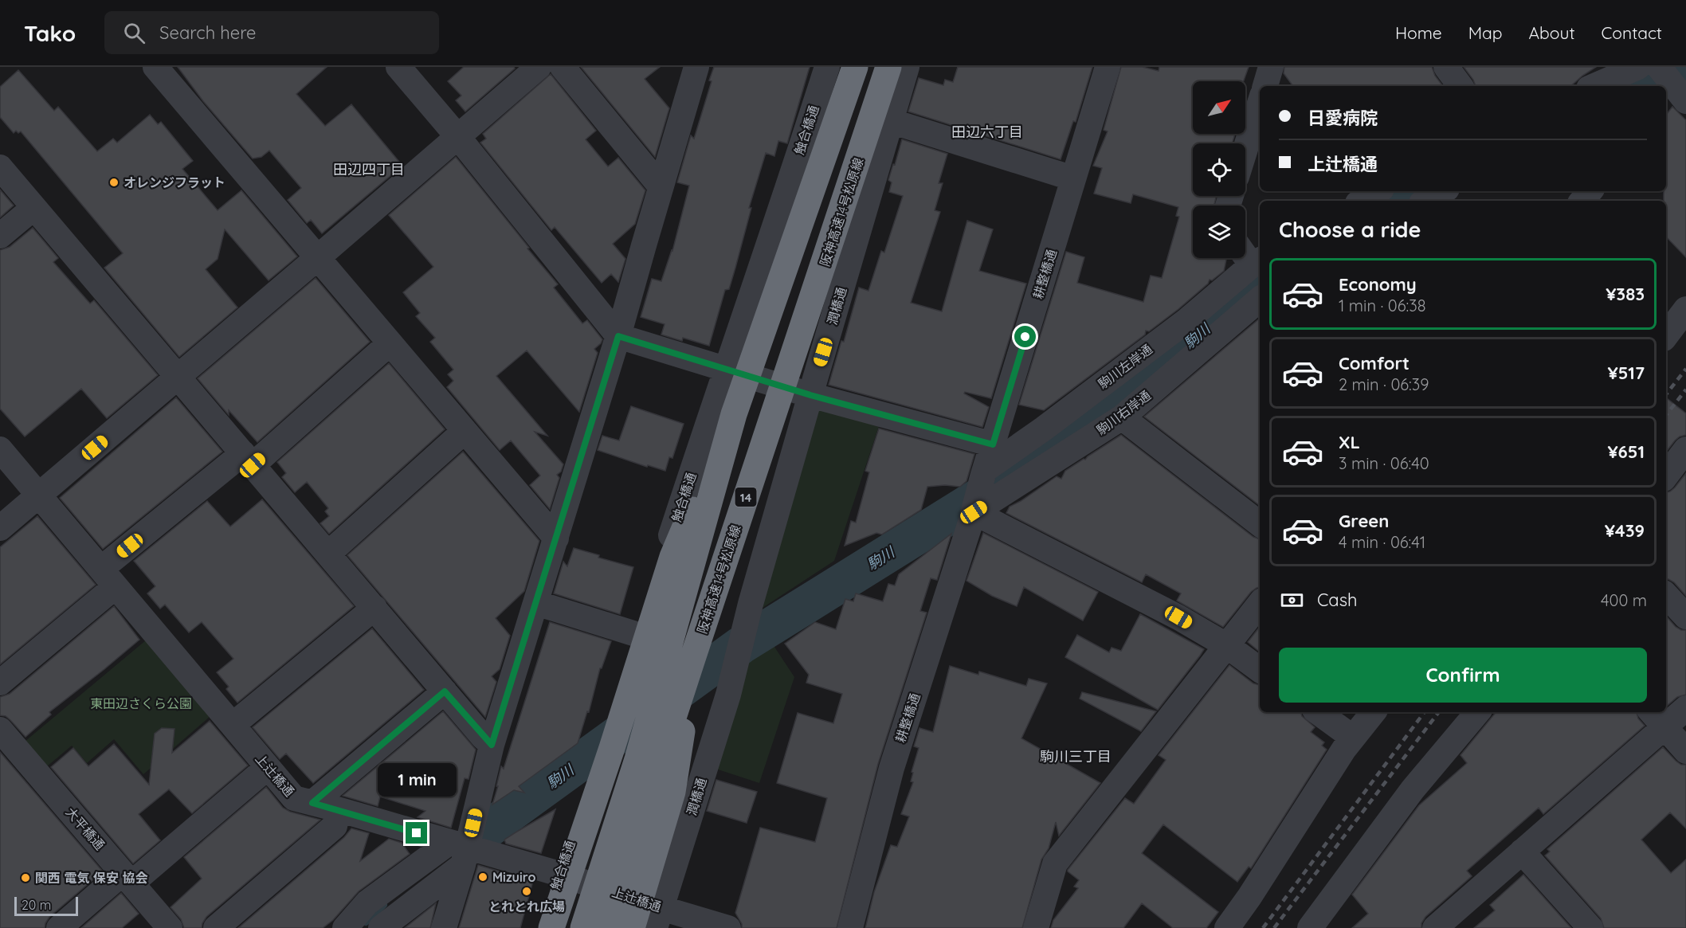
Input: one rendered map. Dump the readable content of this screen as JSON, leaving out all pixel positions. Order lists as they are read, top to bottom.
{
  "streets": {
    "highway": ["阪神高速14号松原線", "14"],
    "street": [
      "触合橋通",
      "耕整橋通",
      "潤橋通",
      "駒川左岸通",
      "駒川右岸通",
      "上辻橋通",
      "大平橋通"
    ]
  },
  "crossings": [
    ["触合橋通", "上辻橋通"],
    ["耕整橋通", "駒川左岸通"],
    ["耕整橋通", "駒川右岸通"],
    ["潤橋通", "上辻橋通"]
  ],
  "districts": ["田辺六丁目", "田辺四丁目", "駒川三丁目"],
  "water": ["駒川"],
  "parks": ["東田辺さくら公園"],
  "places": [
    "オレンジフラット",
    "Mizuiro",
    "関西 電気 保安 協会",
    "とれとれ広場"
  ],
  "scale_bar": "20 m",
  "north": "top right",
  "page": {
    "header": "Tako",
    "search": "Search here",
    "nav": [
      "Home",
      "Map",
      "About",
      "Contact"
    ],
    "banner": ["日愛病院", "上辻橋通"],
    "heading": "Choose a ride",
    "list": [
      {
        "name": "Economy",
        "note": "1 min · 06:38",
        "value": "¥383"
      },
      {
        "name": "Comfort",
        "note": "2 min · 06:39",
        "value": "¥517"
      },
      {
        "name": "XL",
        "note": "3 min · 06:40",
        "value": "¥651"
      },
      {
        "name": "Green",
        "note": "4 min · 06:41",
        "value": "¥439"
      }
    ],
    "pay": ["Cash", "400 m"],
    "buttons": "Confirm",
    "bubble": "1 min",
    "scale": "20 m"
  }
}
